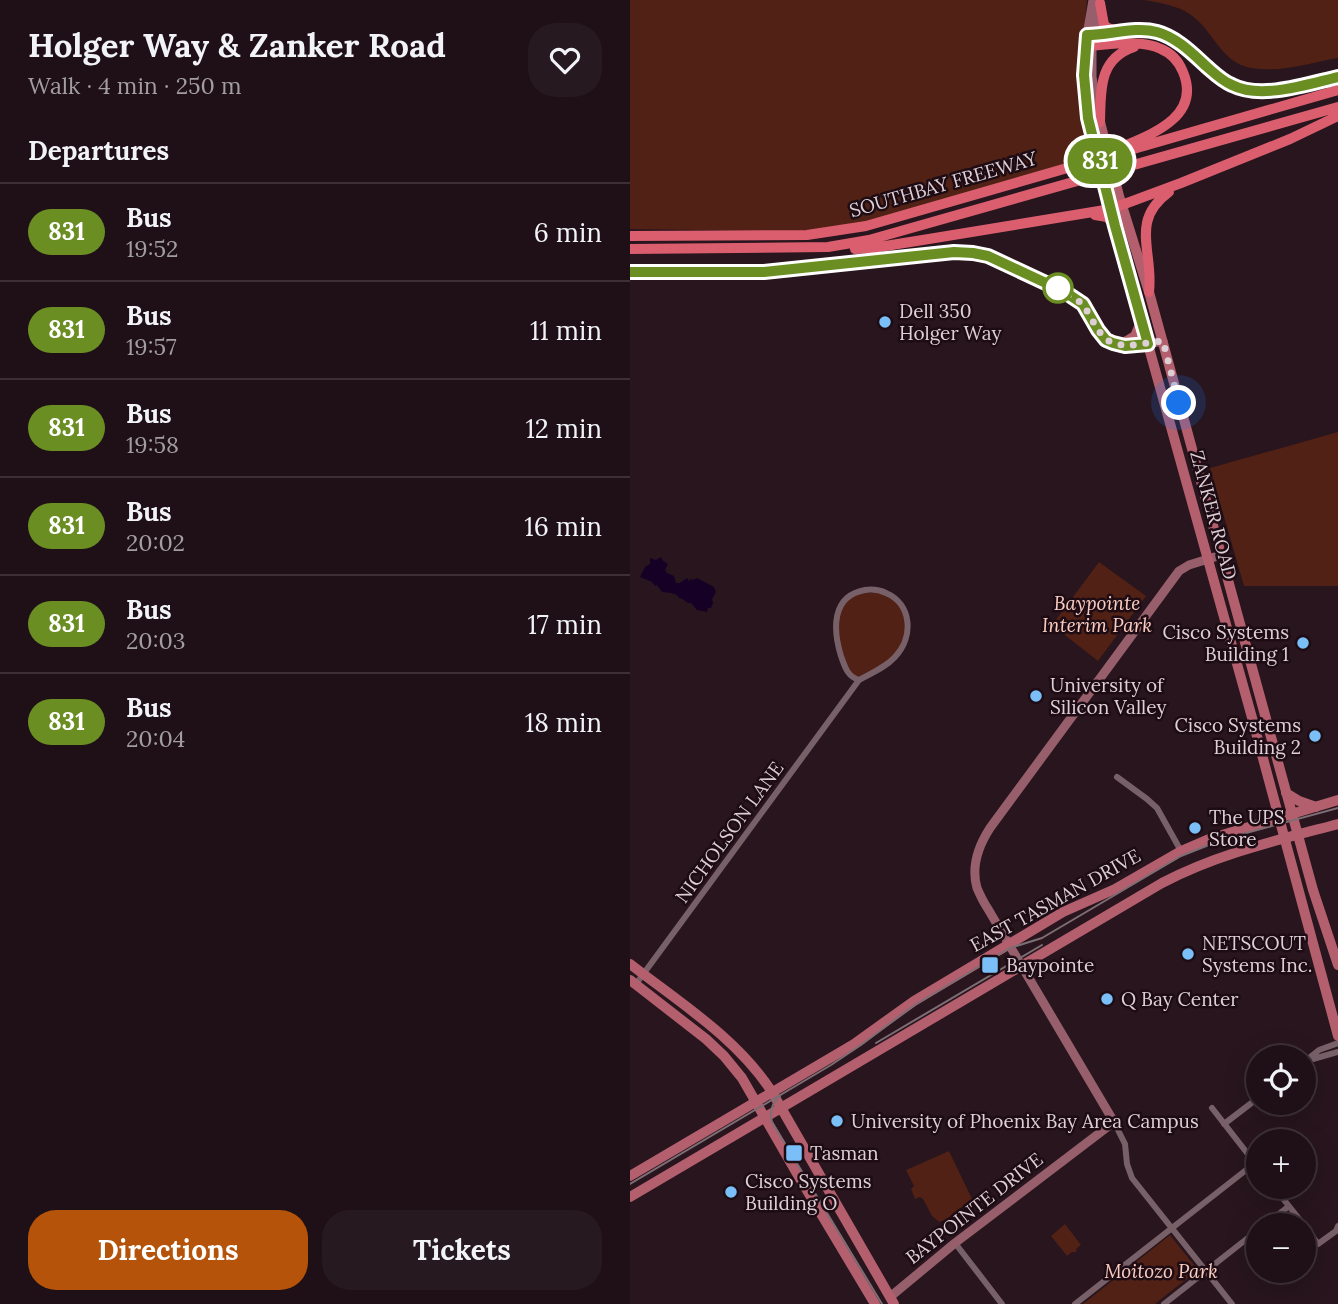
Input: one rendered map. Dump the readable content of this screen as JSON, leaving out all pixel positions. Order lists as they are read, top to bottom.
{
  "streets": {
    "highway": ["SOUTHBAY FREEWAY"],
    "main road": ["ZANKER ROAD", "EAST TASMAN DRIVE"],
    "street": ["NICHOLSON LANE", "BAYPOINTE DRIVE"]
  },
  "crossings": [
    ["ZANKER ROAD", "EAST TASMAN DRIVE"]
  ],
  "parks": ["Baypointe Interim Park", "Moitozo Park"],
  "places": {
    "other": [
      "Dell 350 Holger Way",
      "Cisco Systems Building 1",
      "University of Silicon Valley",
      "Cisco Systems Building 2",
      "The UPS Store",
      "NETSCOUT Systems Inc.",
      "Q Bay Center",
      "University of Phoenix Bay Area Campus",
      "Cisco Systems Building O"
    ],
    "transit": ["Baypointe", "Tasman"]
  },
  "lines": ["bus line 831"],
  "page": {
    "heading": [
      ["Holger Way & Zanker Road", "Walk · 4 min · 250 m"],
      "Departures"
    ],
    "on_map": "831",
    "list": [
      {
        "mark": "831",
        "name": "Bus",
        "note": "19:52",
        "value": "6 min"
      },
      {
        "mark": "831",
        "name": "Bus",
        "note": "19:57",
        "value": "11 min"
      },
      {
        "mark": "831",
        "name": "Bus",
        "note": "19:58",
        "value": "12 min"
      },
      {
        "mark": "831",
        "name": "Bus",
        "note": "20:02",
        "value": "16 min"
      },
      {
        "mark": "831",
        "name": "Bus",
        "note": "20:03",
        "value": "17 min"
      },
      {
        "mark": "831",
        "name": "Bus",
        "note": "20:04",
        "value": "18 min"
      }
    ],
    "map_buttons": ["+", "−"],
    "buttons": ["Directions", "Tickets"]
  }
}
